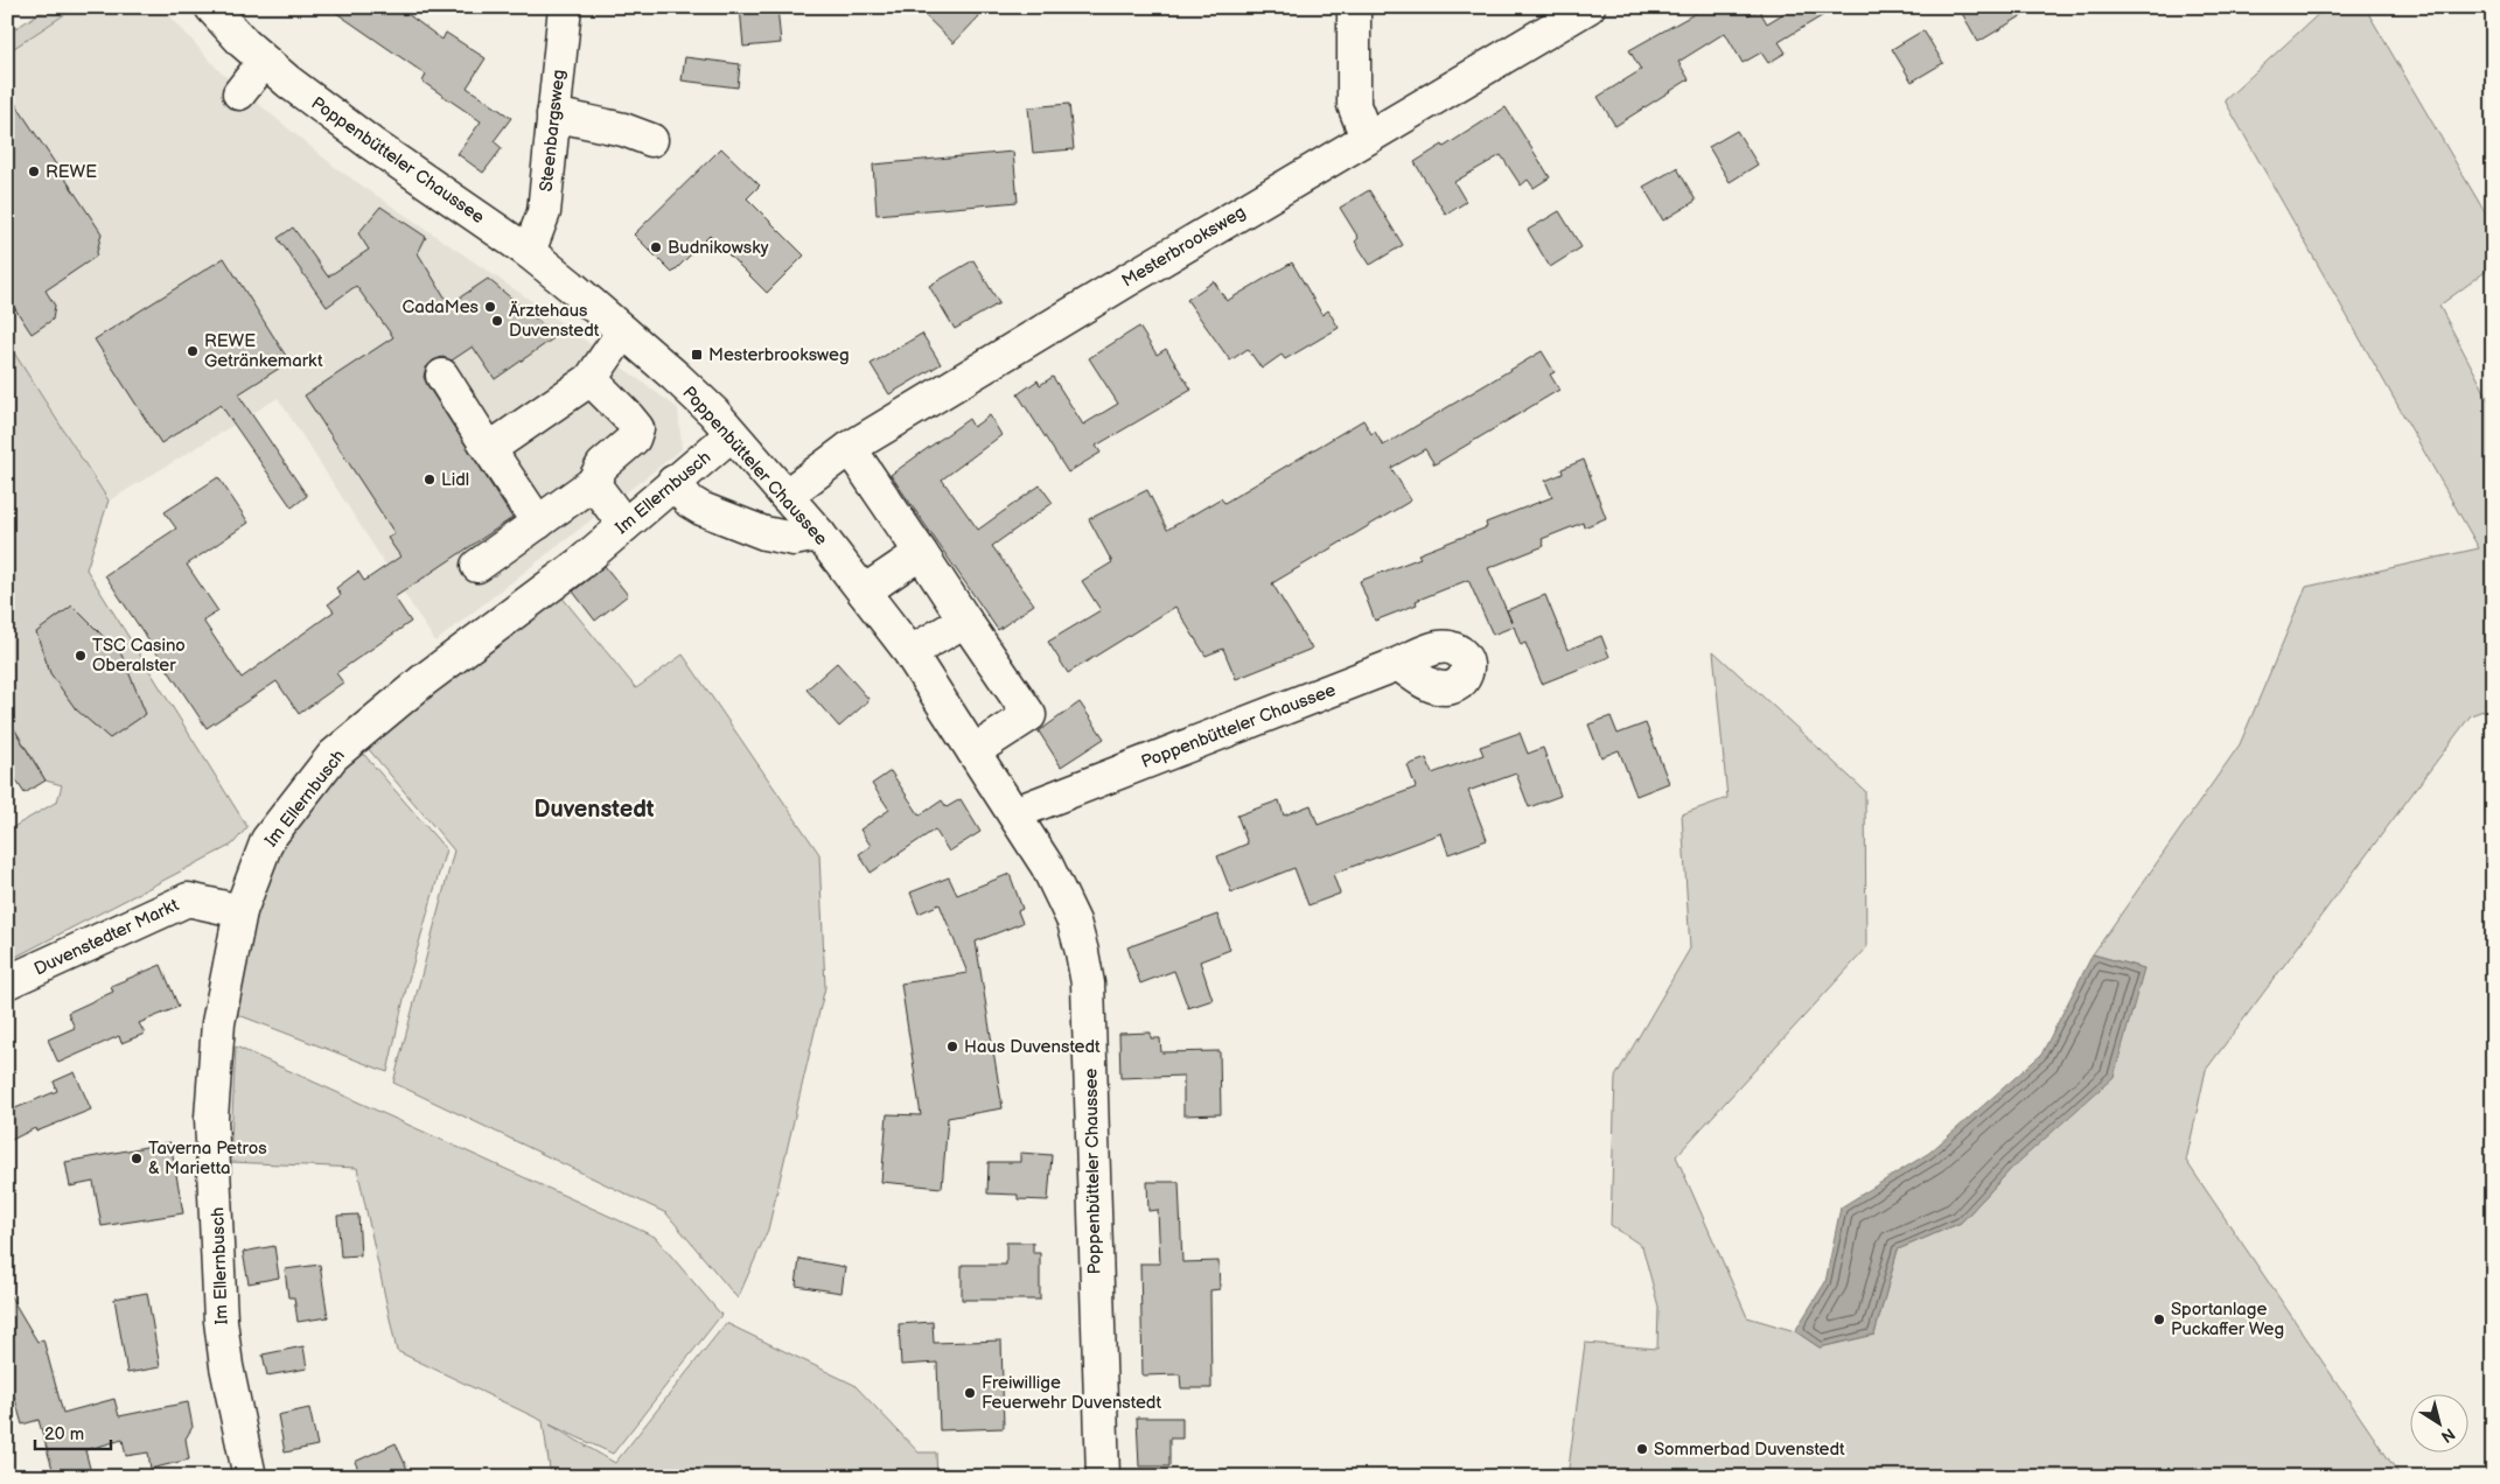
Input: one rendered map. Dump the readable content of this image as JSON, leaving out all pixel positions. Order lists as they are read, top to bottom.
{
  "streets": {
    "street": [
      "Steenbargsweg",
      "Poppenbütteler Chaussee",
      "Mesterbrooksweg",
      "Im Ellernbusch",
      "Duvenstedter Markt"
    ]
  },
  "crossings": [
    ["Steenbargsweg", "Poppenbütteler Chaussee"],
    ["Poppenbütteler Chaussee", "Mesterbrooksweg"],
    ["Poppenbütteler Chaussee", "Im Ellernbusch"],
    ["Im Ellernbusch", "Duvenstedter Markt"]
  ],
  "districts": ["Duvenstedt"],
  "places": {
    "other": [
      "REWE",
      "Budnikowsky",
      "CadaMes",
      "Ärztehaus Duvenstedt",
      "REWE Getränkemarkt",
      "Lidl",
      "TSC Casino Oberalster",
      "Haus Duvenstedt",
      "Taverna Petros & Marietta",
      "Sportanlage Puckaffer Weg",
      "Freiwillige Feuerwehr Duvenstedt",
      "Sommerbad Duvenstedt"
    ],
    "transit": ["Mesterbrooksweg"]
  },
  "scale_bar": "20 m",
  "north": "bottom right"
}
